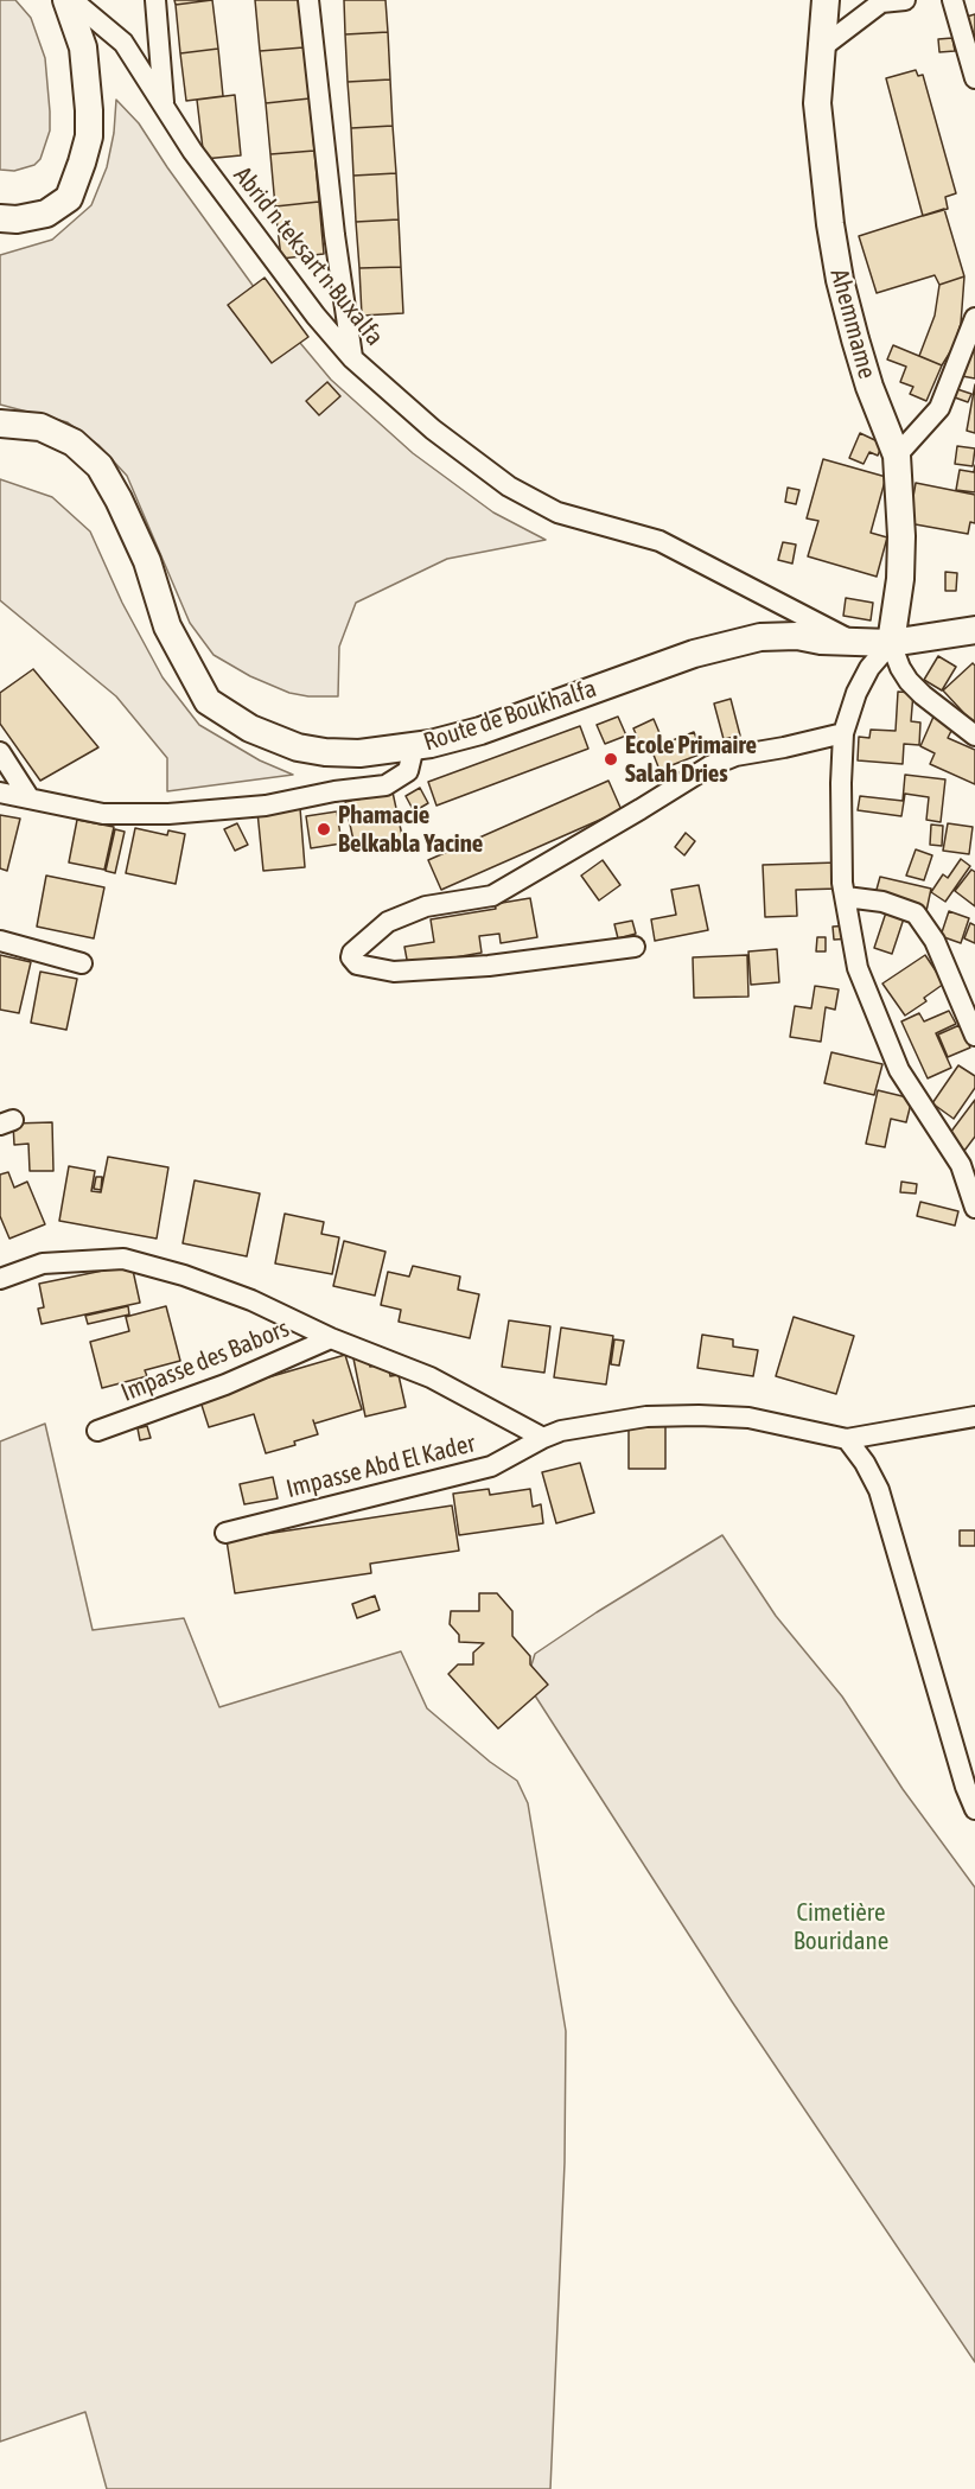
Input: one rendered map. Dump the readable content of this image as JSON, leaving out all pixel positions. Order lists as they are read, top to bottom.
{
  "streets": {
    "main road": ["Ahemmame", "Route de Boukhalfa"],
    "street": ["Abrid n teksart n Buxalfa", "Impasse des Babors", "Impasse Abd El Kader"]
  },
  "crossings": [
    ["Abrid n teksart n Buxalfa", "Route de Boukhalfa"],
    ["Ahemmame", "Route de Boukhalfa"]
  ],
  "parks": ["Cimetière Bouridane"],
  "places": ["Ecole Primaire Salah Dries", "Phamacie Belkabla Yacine"]
}
